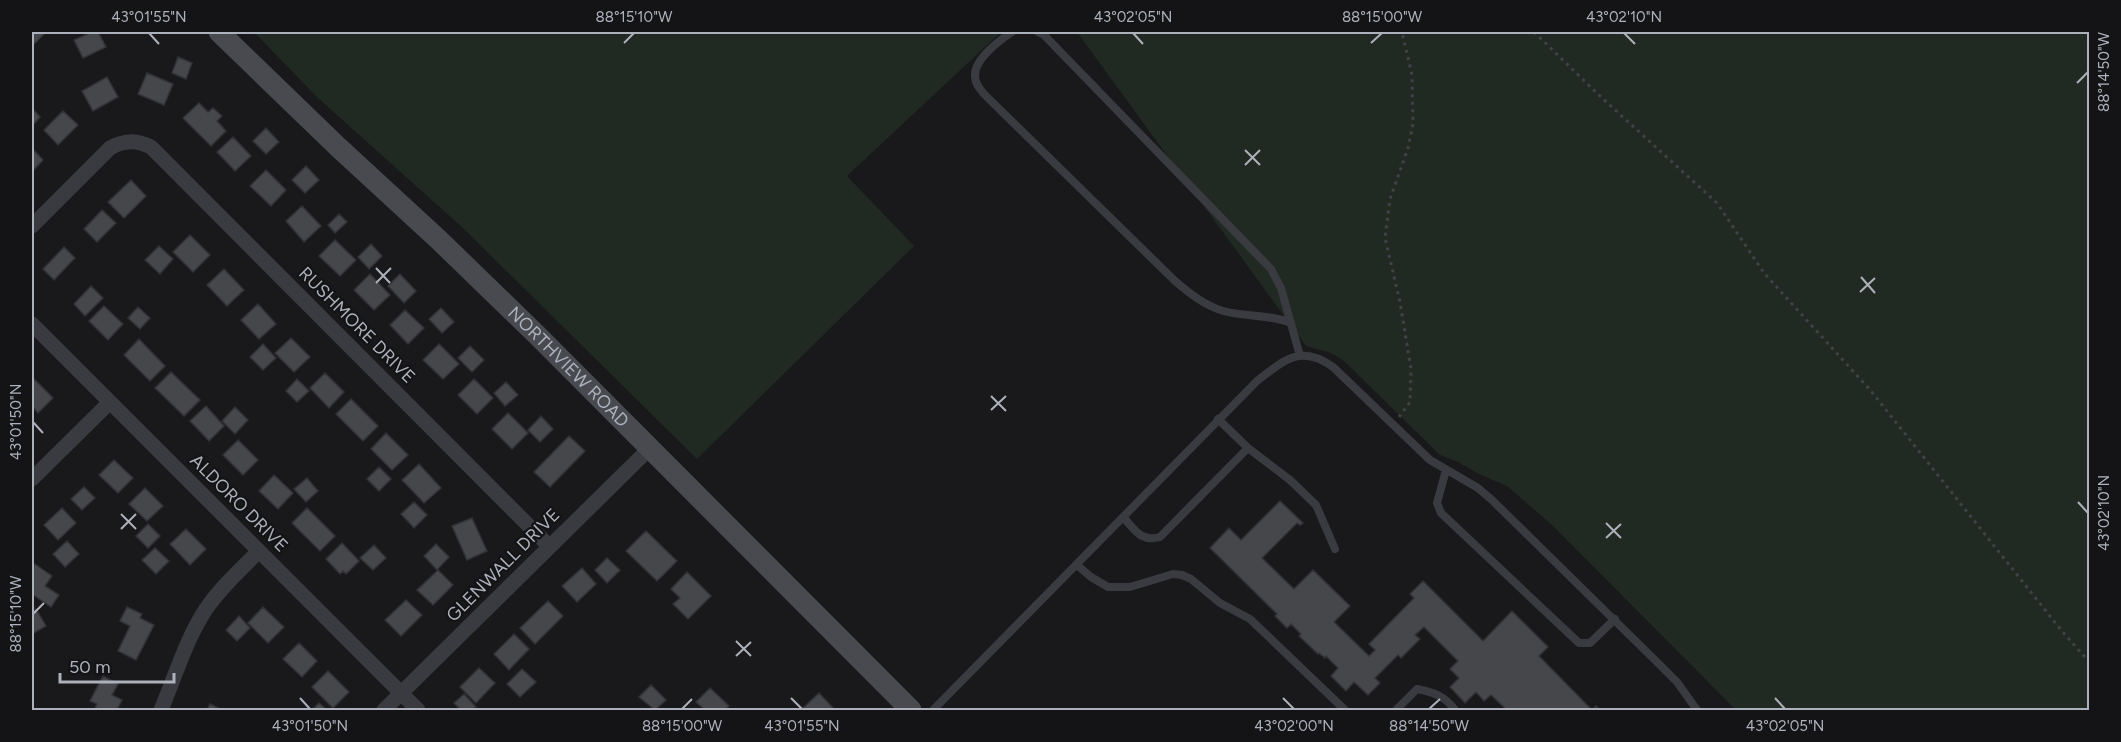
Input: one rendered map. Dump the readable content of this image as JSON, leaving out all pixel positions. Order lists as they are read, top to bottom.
{
  "streets": {
    "street": [
      "RUSHMORE DRIVE",
      "NORTHVIEW ROAD",
      "ALDORO DRIVE",
      "GLENWALL DRIVE"
    ]
  },
  "crossings": [
    ["RUSHMORE DRIVE", "GLENWALL DRIVE"],
    ["NORTHVIEW ROAD", "GLENWALL DRIVE"],
    ["ALDORO DRIVE", "GLENWALL DRIVE"]
  ],
  "scale_bar": "50 m",
  "coordinates": [
    "43°01'55\"N",
    "88°15'10\"W",
    "43°02'05\"N",
    "88°15'00\"W",
    "43°02'10\"N",
    "88°14'50\"W",
    "43°01'50\"N",
    "43°02'00\"N"
  ]
}
